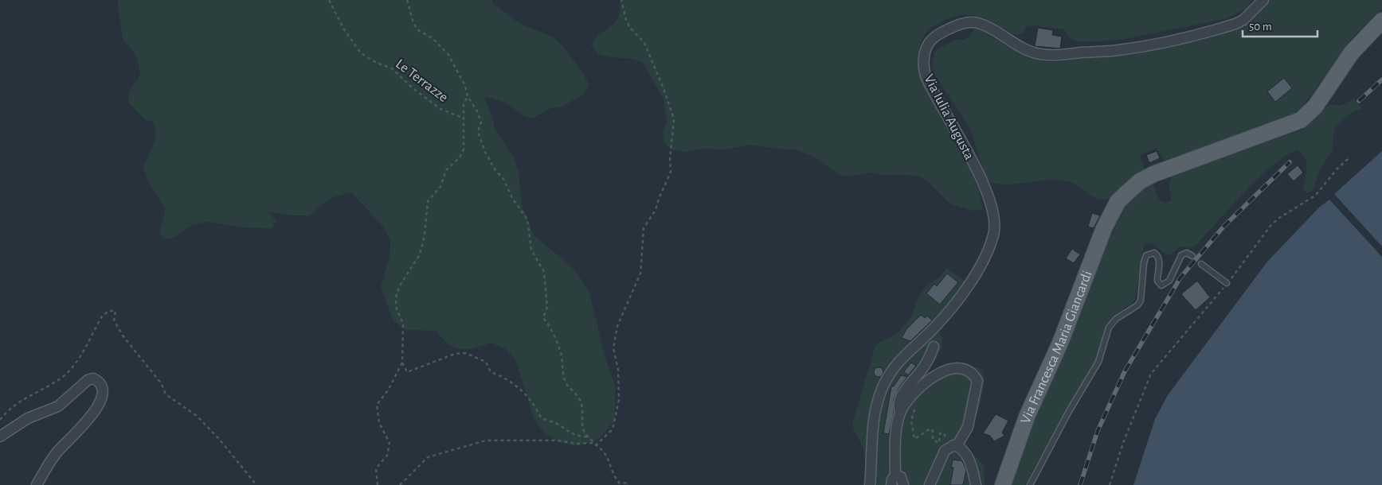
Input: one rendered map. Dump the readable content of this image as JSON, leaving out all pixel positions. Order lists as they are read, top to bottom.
{
  "streets": {
    "main road": ["Via Francesca Maria Giancardi"],
    "street": ["Via Iulia Augusta"],
    "path": ["Le Terrazze"]
  },
  "scale_bar": "50 m"
}
